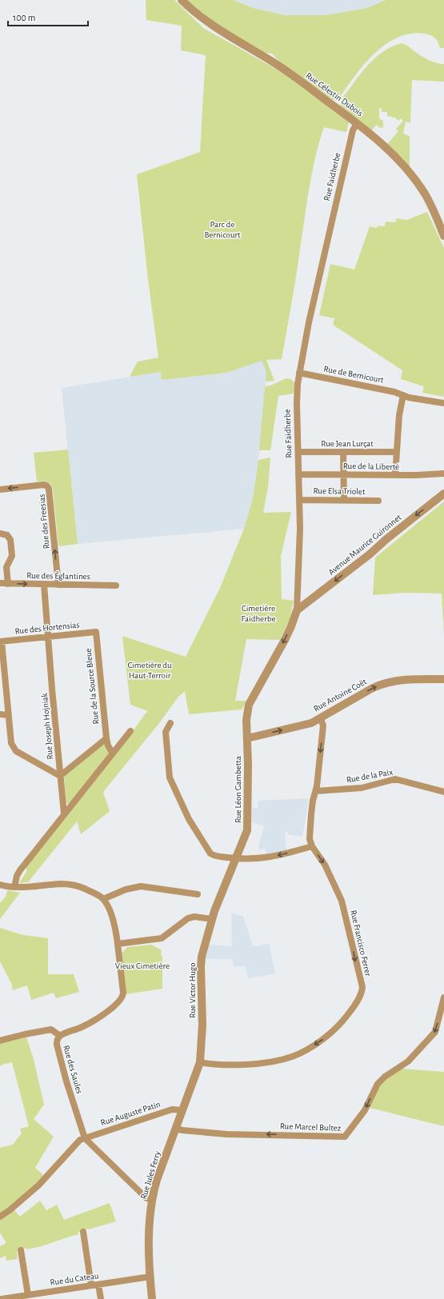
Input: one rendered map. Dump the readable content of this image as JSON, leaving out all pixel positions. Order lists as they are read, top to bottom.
{
  "streets": {
    "street": [
      "Rue Célestin Dubois",
      "Rue Faidherbe",
      "Rue de Bernicourt",
      "Rue Jean Lurçat",
      "Rue de la Liberté",
      "Rue Elsa Triolet",
      "Rue des Freesias",
      "Avenue Maurice Guironnet",
      "Rue des Églantines",
      "Rue des Hortensias",
      "Rue de la Source Bleue",
      "Rue Antoine Coët",
      "Rue Joseph Hojniak",
      "Rue de la Paix",
      "Rue Léon Gambetta",
      "Rue Francisco Ferrer",
      "Rue Victor Hugo",
      "Rue des Saules",
      "Rue Auguste Patin",
      "Rue Marcel Bultez",
      "Rue Jules Ferry",
      "Rue du Cateau"
    ]
  },
  "crossings": [
    ["Rue Célestin Dubois", "Rue Faidherbe"],
    ["Rue Faidherbe", "Rue de Bernicourt"],
    ["Rue Faidherbe", "Rue Jean Lurçat"],
    ["Rue Faidherbe", "Rue de la Liberté"],
    ["Rue Faidherbe", "Rue Elsa Triolet"],
    ["Rue Faidherbe", "Avenue Maurice Guironnet"],
    ["Rue Faidherbe", "Rue Antoine Coët"],
    ["Rue Faidherbe", "Rue Léon Gambetta"],
    ["Rue des Freesias", "Rue des Églantines"],
    ["Rue des Églantines", "Rue Joseph Hojniak"],
    ["Rue des Hortensias", "Rue de la Source Bleue"],
    ["Rue des Hortensias", "Rue Joseph Hojniak"],
    ["Rue Antoine Coët", "Rue Léon Gambetta"],
    ["Rue Antoine Coët", "Rue Francisco Ferrer"],
    ["Rue de la Paix", "Rue Francisco Ferrer"],
    ["Rue Léon Gambetta", "Rue Victor Hugo"],
    ["Rue Francisco Ferrer", "Rue Victor Hugo"],
    ["Rue Francisco Ferrer", "Rue Jules Ferry"],
    ["Rue Victor Hugo", "Rue Jules Ferry"],
    ["Rue des Saules", "Rue Auguste Patin"],
    ["Rue Auguste Patin", "Rue Jules Ferry"],
    ["Rue Marcel Bultez", "Rue Jules Ferry"],
    ["Rue Jules Ferry", "Rue du Cateau"]
  ],
  "one_way": ["Avenue Maurice Guironnet", "Rue Antoine Coët", "Rue Marcel Bultez"],
  "parks": [
    "Parc de Bernicourt",
    "Cimetière Faidherbe",
    "Cimetière du Haut-Terroir",
    "Vieux Cimetière"
  ],
  "scale_bar": "100 m"
}
